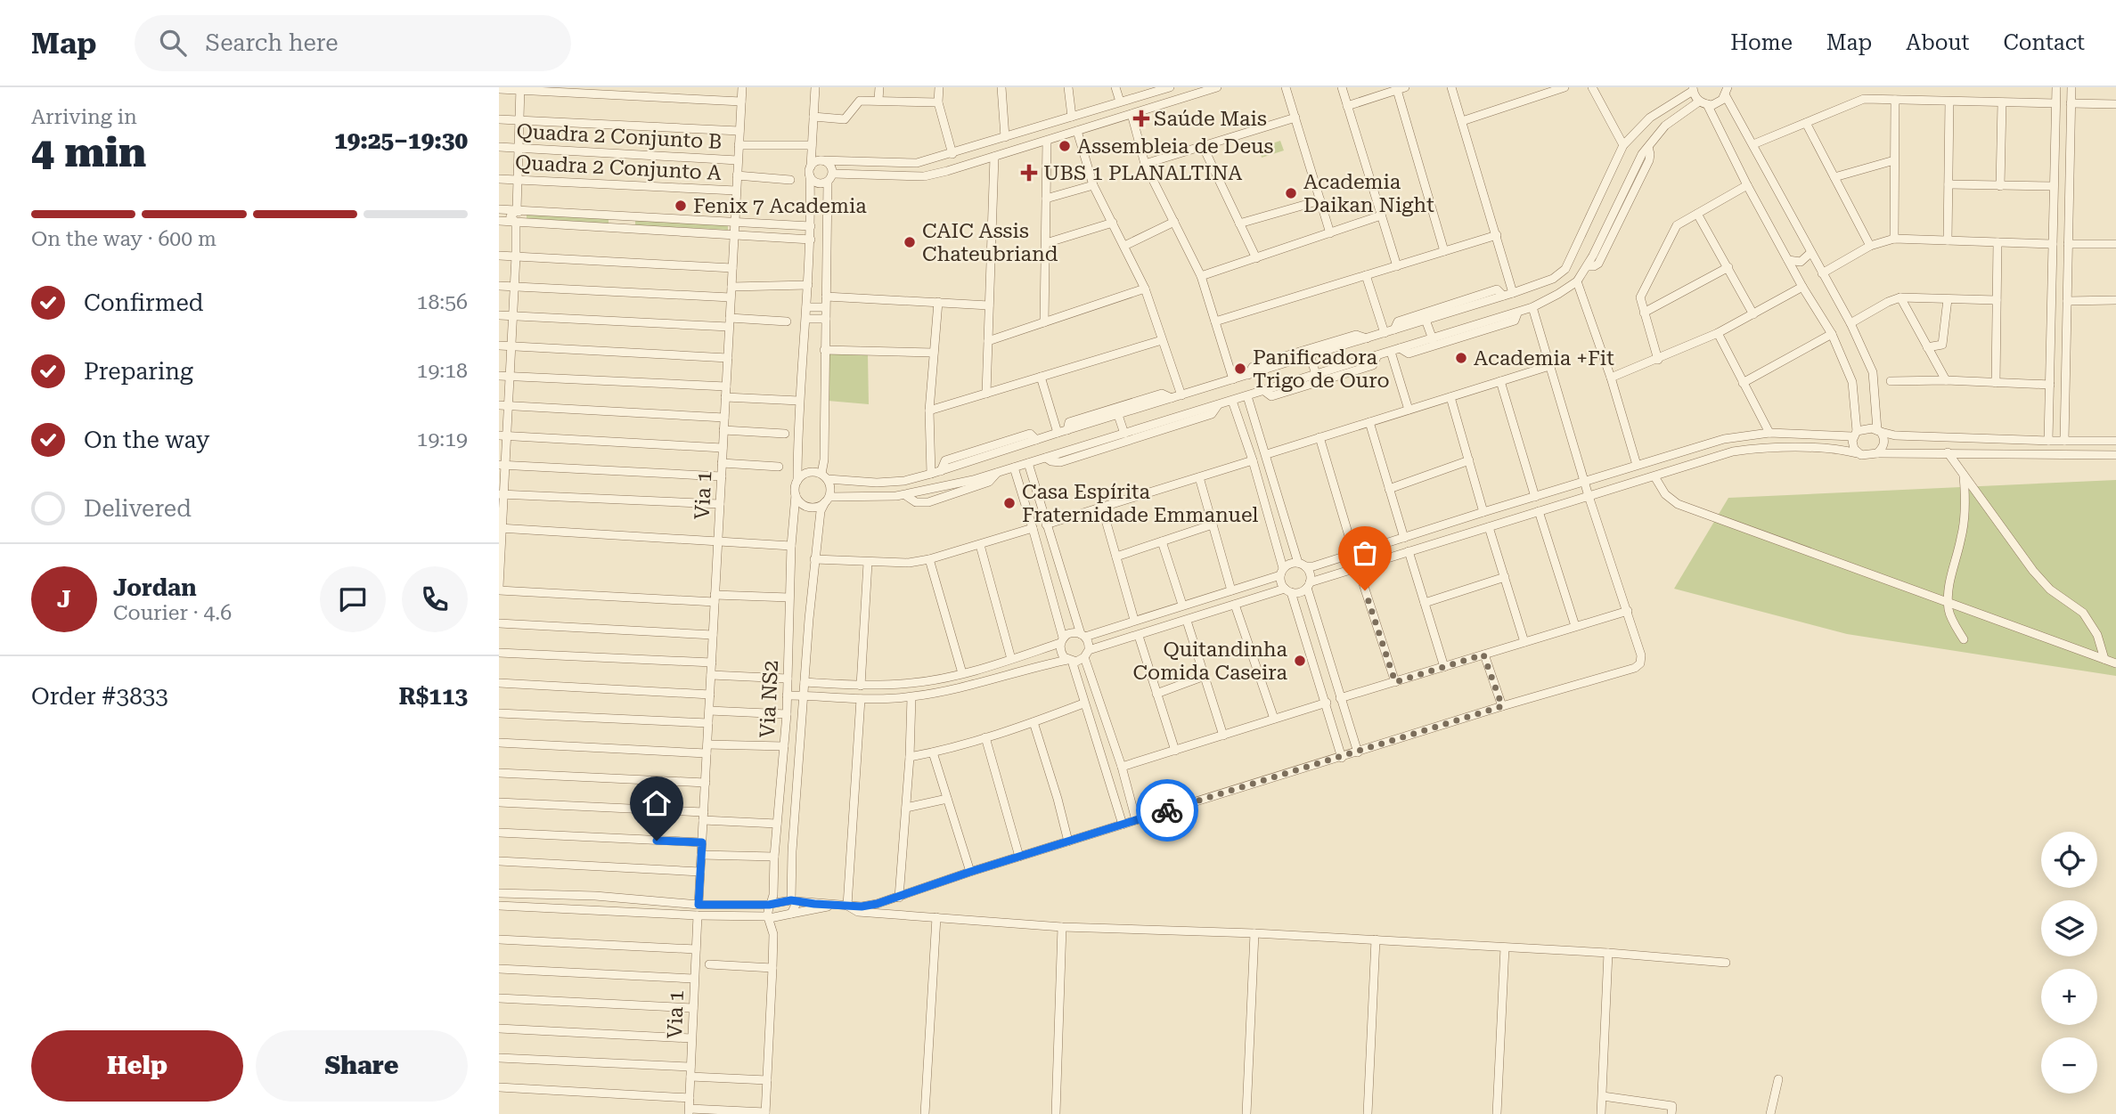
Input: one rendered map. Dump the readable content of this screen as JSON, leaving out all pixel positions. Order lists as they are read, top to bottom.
{
  "streets": {
    "street": [
      "Quadra 2 Conjunto B",
      "Quadra 2 Conjunto A",
      "Via 1",
      "Via NS2"
    ]
  },
  "crossings": [
    ["Quadra 2 Conjunto B", "Via 1"],
    ["Quadra 2 Conjunto A", "Via 1"]
  ],
  "places": {
    "health": ["Saúde Mais", "UBS 1 PLANALTINA"],
    "other": [
      "Assembleia de Deus",
      "Academia Daikan Night",
      "Fenix 7 Academia",
      "CAIC Assis Chateubriand",
      "Academia +Fit",
      "Panificadora Trigo de Ouro",
      "Casa Espírita Fraternidade Emmanuel",
      "Quitandinha Comida Caseira"
    ]
  },
  "page": {
    "header": "Map",
    "search": "Search here",
    "nav": [
      "Home",
      "Map",
      "About",
      "Contact"
    ],
    "heading": ["4 min", "Arriving in", "19:25–19:30"],
    "panel": [
      "Jordan",
      "Courier · 4.6",
      "Order #3833",
      "R$113"
    ],
    "bar": "On the way · 600 m",
    "list": [
      ["Confirmed", "18:56"],
      ["Preparing", "19:18"],
      ["On the way", "19:19"],
      "Delivered"
    ],
    "round": "J",
    "map_buttons": ["+", "−"],
    "buttons": ["Help", "Share"]
  }
}
